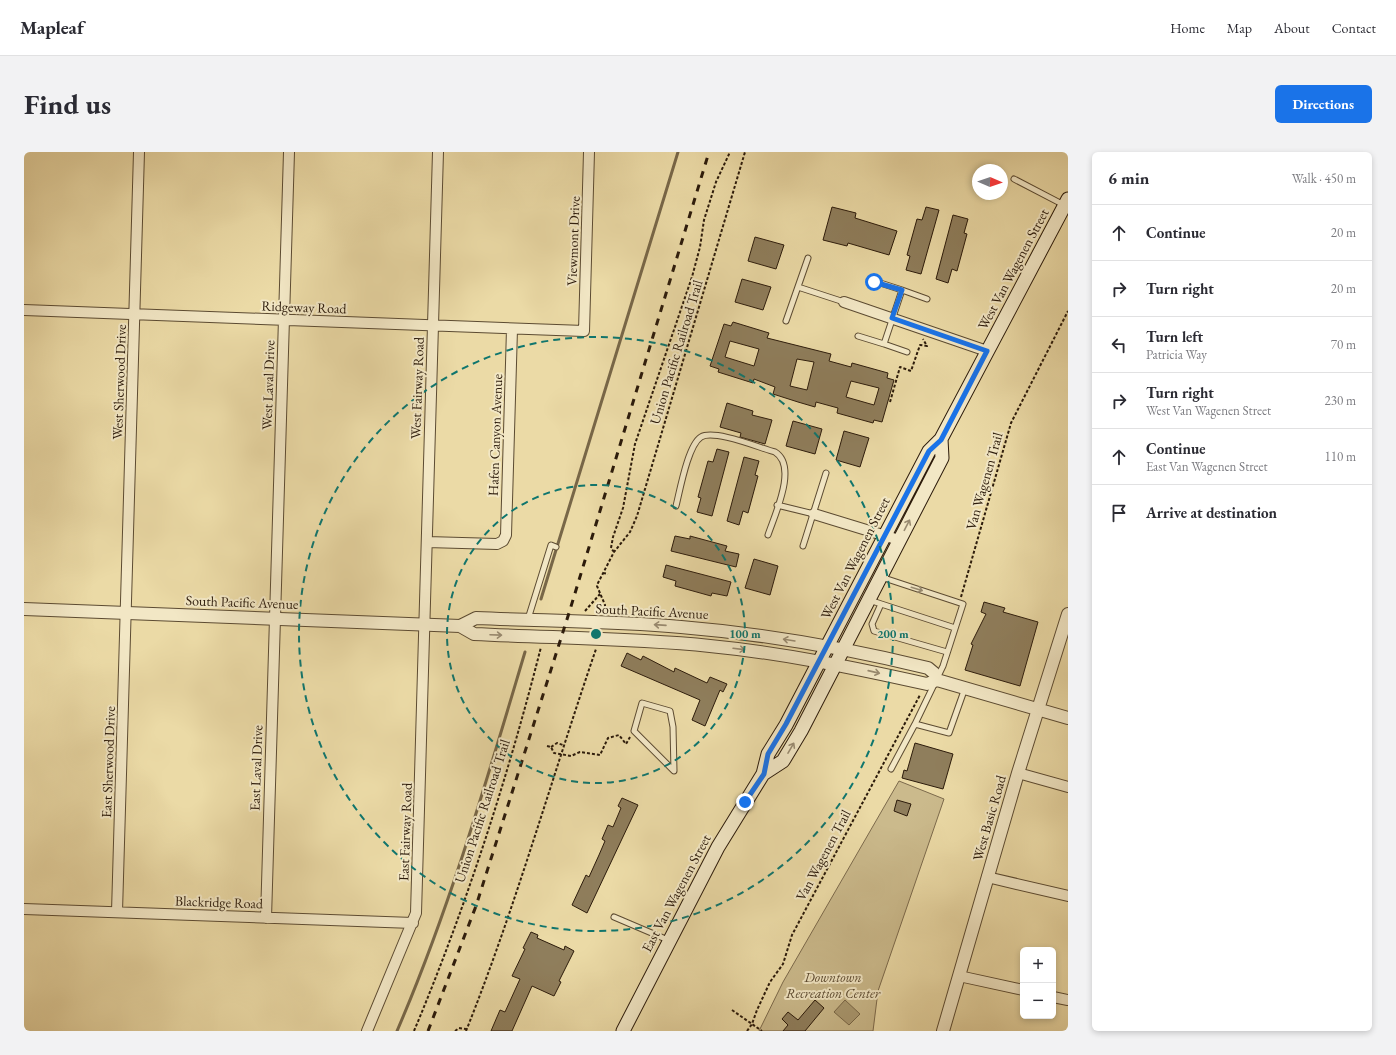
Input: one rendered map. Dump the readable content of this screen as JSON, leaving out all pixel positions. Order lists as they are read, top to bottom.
{
  "streets": {
    "main road": ["West Van Wagenen Street", "East Van Wagenen Street"],
    "street": [
      "Viewmont Drive",
      "Ridgeway Road",
      "West Sherwood Drive",
      "West Laval Drive",
      "West Fairway Road",
      "Hafen Canyon Avenue",
      "South Pacific Avenue",
      "East Sherwood Drive",
      "East Laval Drive",
      "West Basic Road",
      "East Fairway Road",
      "Blackridge Road"
    ],
    "path": ["Union Pacific Railroad Trail", "Van Wagenen Trail"]
  },
  "crossings": [
    ["Viewmont Drive", "Ridgeway Road"],
    ["West Van Wagenen Street", "South Pacific Avenue"],
    ["West Van Wagenen Street", "East Van Wagenen Street"],
    ["Ridgeway Road", "West Sherwood Drive"],
    ["Ridgeway Road", "West Laval Drive"],
    ["Ridgeway Road", "West Fairway Road"],
    ["Ridgeway Road", "Hafen Canyon Avenue"],
    ["Union Pacific Railroad Trail", "South Pacific Avenue"],
    ["West Sherwood Drive", "South Pacific Avenue"],
    ["West Sherwood Drive", "East Sherwood Drive"],
    ["West Laval Drive", "South Pacific Avenue"],
    ["West Laval Drive", "East Laval Drive"],
    ["West Fairway Road", "Hafen Canyon Avenue"],
    ["West Fairway Road", "South Pacific Avenue"],
    ["West Fairway Road", "East Fairway Road"],
    ["South Pacific Avenue", "East Sherwood Drive"],
    ["South Pacific Avenue", "East Laval Drive"],
    ["South Pacific Avenue", "East Fairway Road"],
    ["South Pacific Avenue", "East Van Wagenen Street"],
    ["East Sherwood Drive", "Blackridge Road"],
    ["East Laval Drive", "Blackridge Road"],
    ["East Fairway Road", "Blackridge Road"]
  ],
  "parks": ["Downtown Recreation Center"],
  "north": "right",
  "page": {
    "header": "Mapleaf",
    "nav": [
      "Home",
      "Map",
      "About",
      "Contact"
    ],
    "buttons": "Directions",
    "title": "Find us",
    "heading": ["6 min", "Walk · 450 m"],
    "list": [
      ["Continue", "20 m"],
      ["Turn right", "20 m"],
      ["Turn left", "Patricia Way", "70 m"],
      ["Turn right", "West Van Wagenen Street", "230 m"],
      ["Continue", "East Van Wagenen Street", "110 m"],
      "Arrive at destination"
    ],
    "map_buttons": ["+", "−"]
  },
  "rings": ["100 m", "200 m"]
}
